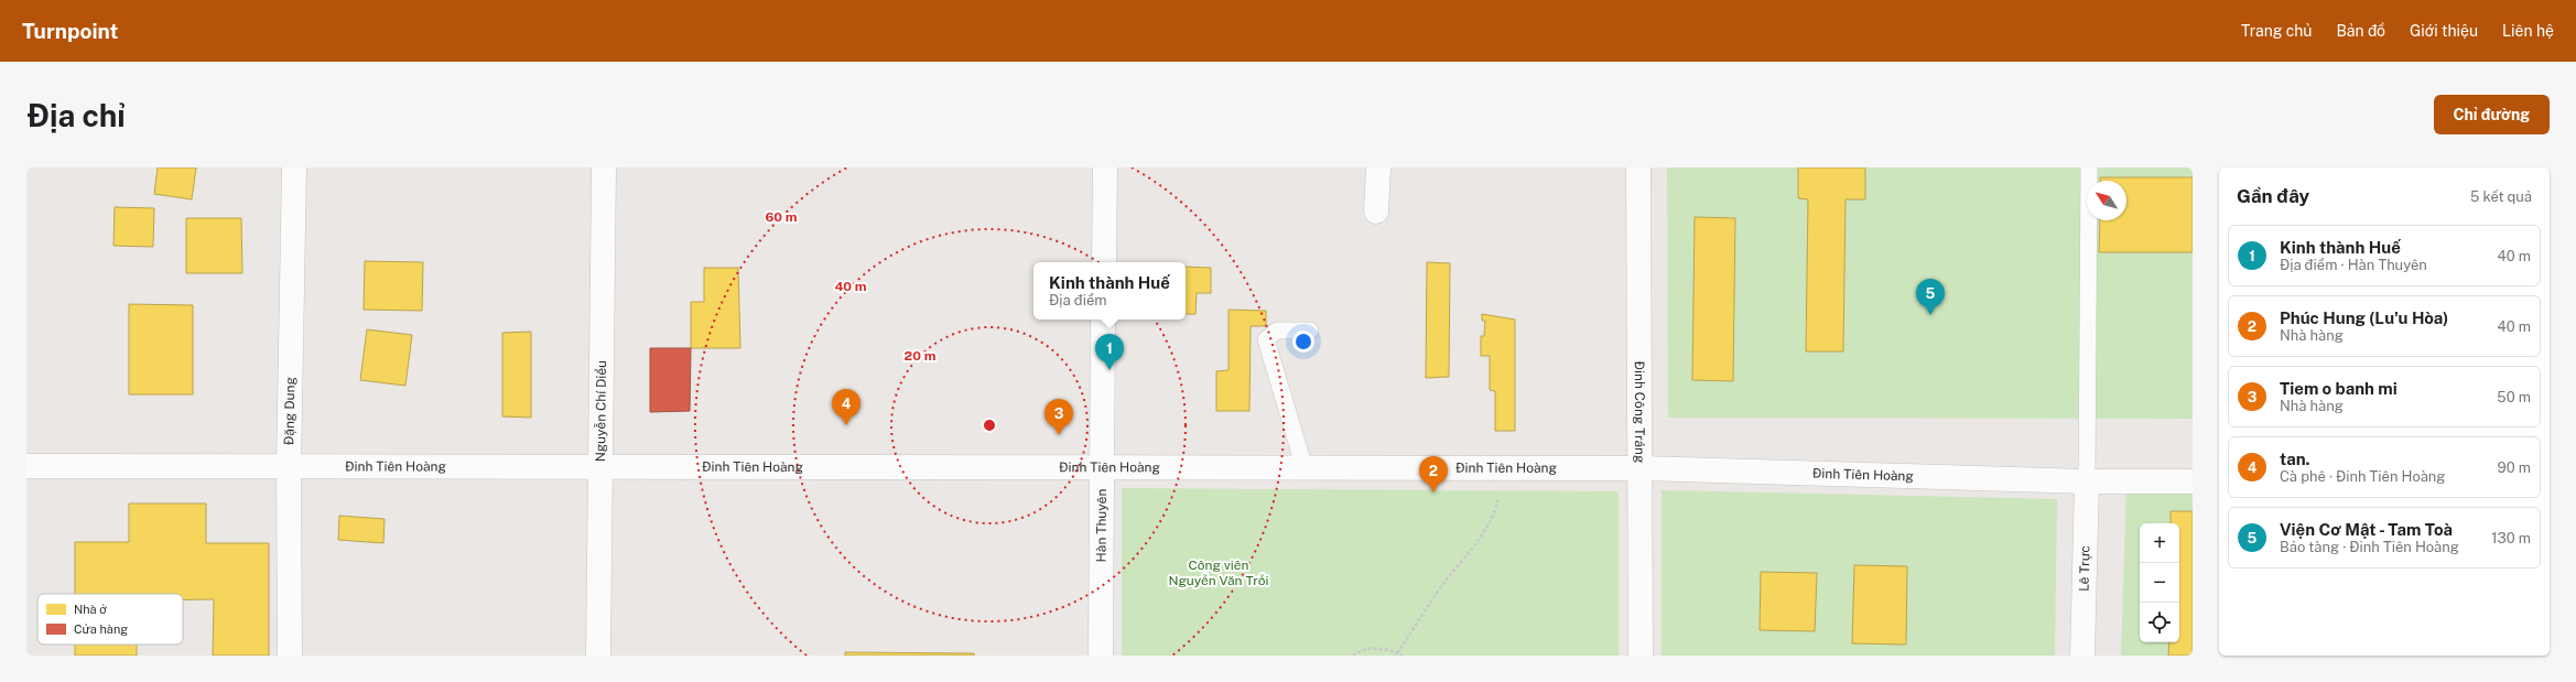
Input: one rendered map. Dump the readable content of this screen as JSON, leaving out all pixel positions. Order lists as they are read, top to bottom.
{
  "streets": {
    "main road": [
      "Đặng Dung",
      "Đinh Công Tráng",
      "Nguyễn Chí Diểu",
      "Đinh Tiên Hoàng",
      "Hàn Thuyên",
      "Lê Trực"
    ]
  },
  "crossings": [
    ["Đặng Dung", "Đinh Tiên Hoàng"],
    ["Đinh Công Tráng", "Đinh Tiên Hoàng"],
    ["Nguyễn Chí Diểu", "Đinh Tiên Hoàng"],
    ["Đinh Tiên Hoàng", "Hàn Thuyên"],
    ["Đinh Tiên Hoàng", "Lê Trực"]
  ],
  "parks": ["Công viên Nguyễn Văn Trỗi"],
  "legend": ["Nhà ở", "Cửa hàng"],
  "north": "top left",
  "page": {
    "header": "Turnpoint",
    "nav": [
      "Trang chủ",
      "Bản đồ",
      "Giới thiệu",
      "Liên hệ"
    ],
    "buttons": "Chỉ đường",
    "title": "Địa chỉ",
    "heading": ["Gần đây", "5 kết quả"],
    "list": [
      {
        "mark": "1",
        "name": "Kinh thành Huế",
        "note": "Địa điểm · Hàn Thuyên",
        "value": "40 m"
      },
      {
        "mark": "2",
        "name": "Phúc Hung (Lu'u Hòa)",
        "note": "Nhà hàng",
        "value": "40 m"
      },
      {
        "mark": "3",
        "name": "Tiem o banh mi",
        "note": "Nhà hàng",
        "value": "50 m"
      },
      {
        "mark": "4",
        "name": "tan.",
        "note": "Cà phê · Đinh Tiên Hoàng",
        "value": "90 m"
      },
      {
        "mark": "5",
        "name": "Viện Cơ Mật - Tam Toà",
        "note": "Bảo tàng · Đinh Tiên Hoàng",
        "value": "130 m"
      }
    ],
    "popup": ["Kinh thành Huế", "Địa điểm"],
    "pins": [
      "5",
      "1",
      "4",
      "3",
      "2"
    ],
    "map_buttons": ["+", "−"]
  },
  "rings": ["60 m", "40 m", "20 m"]
}
